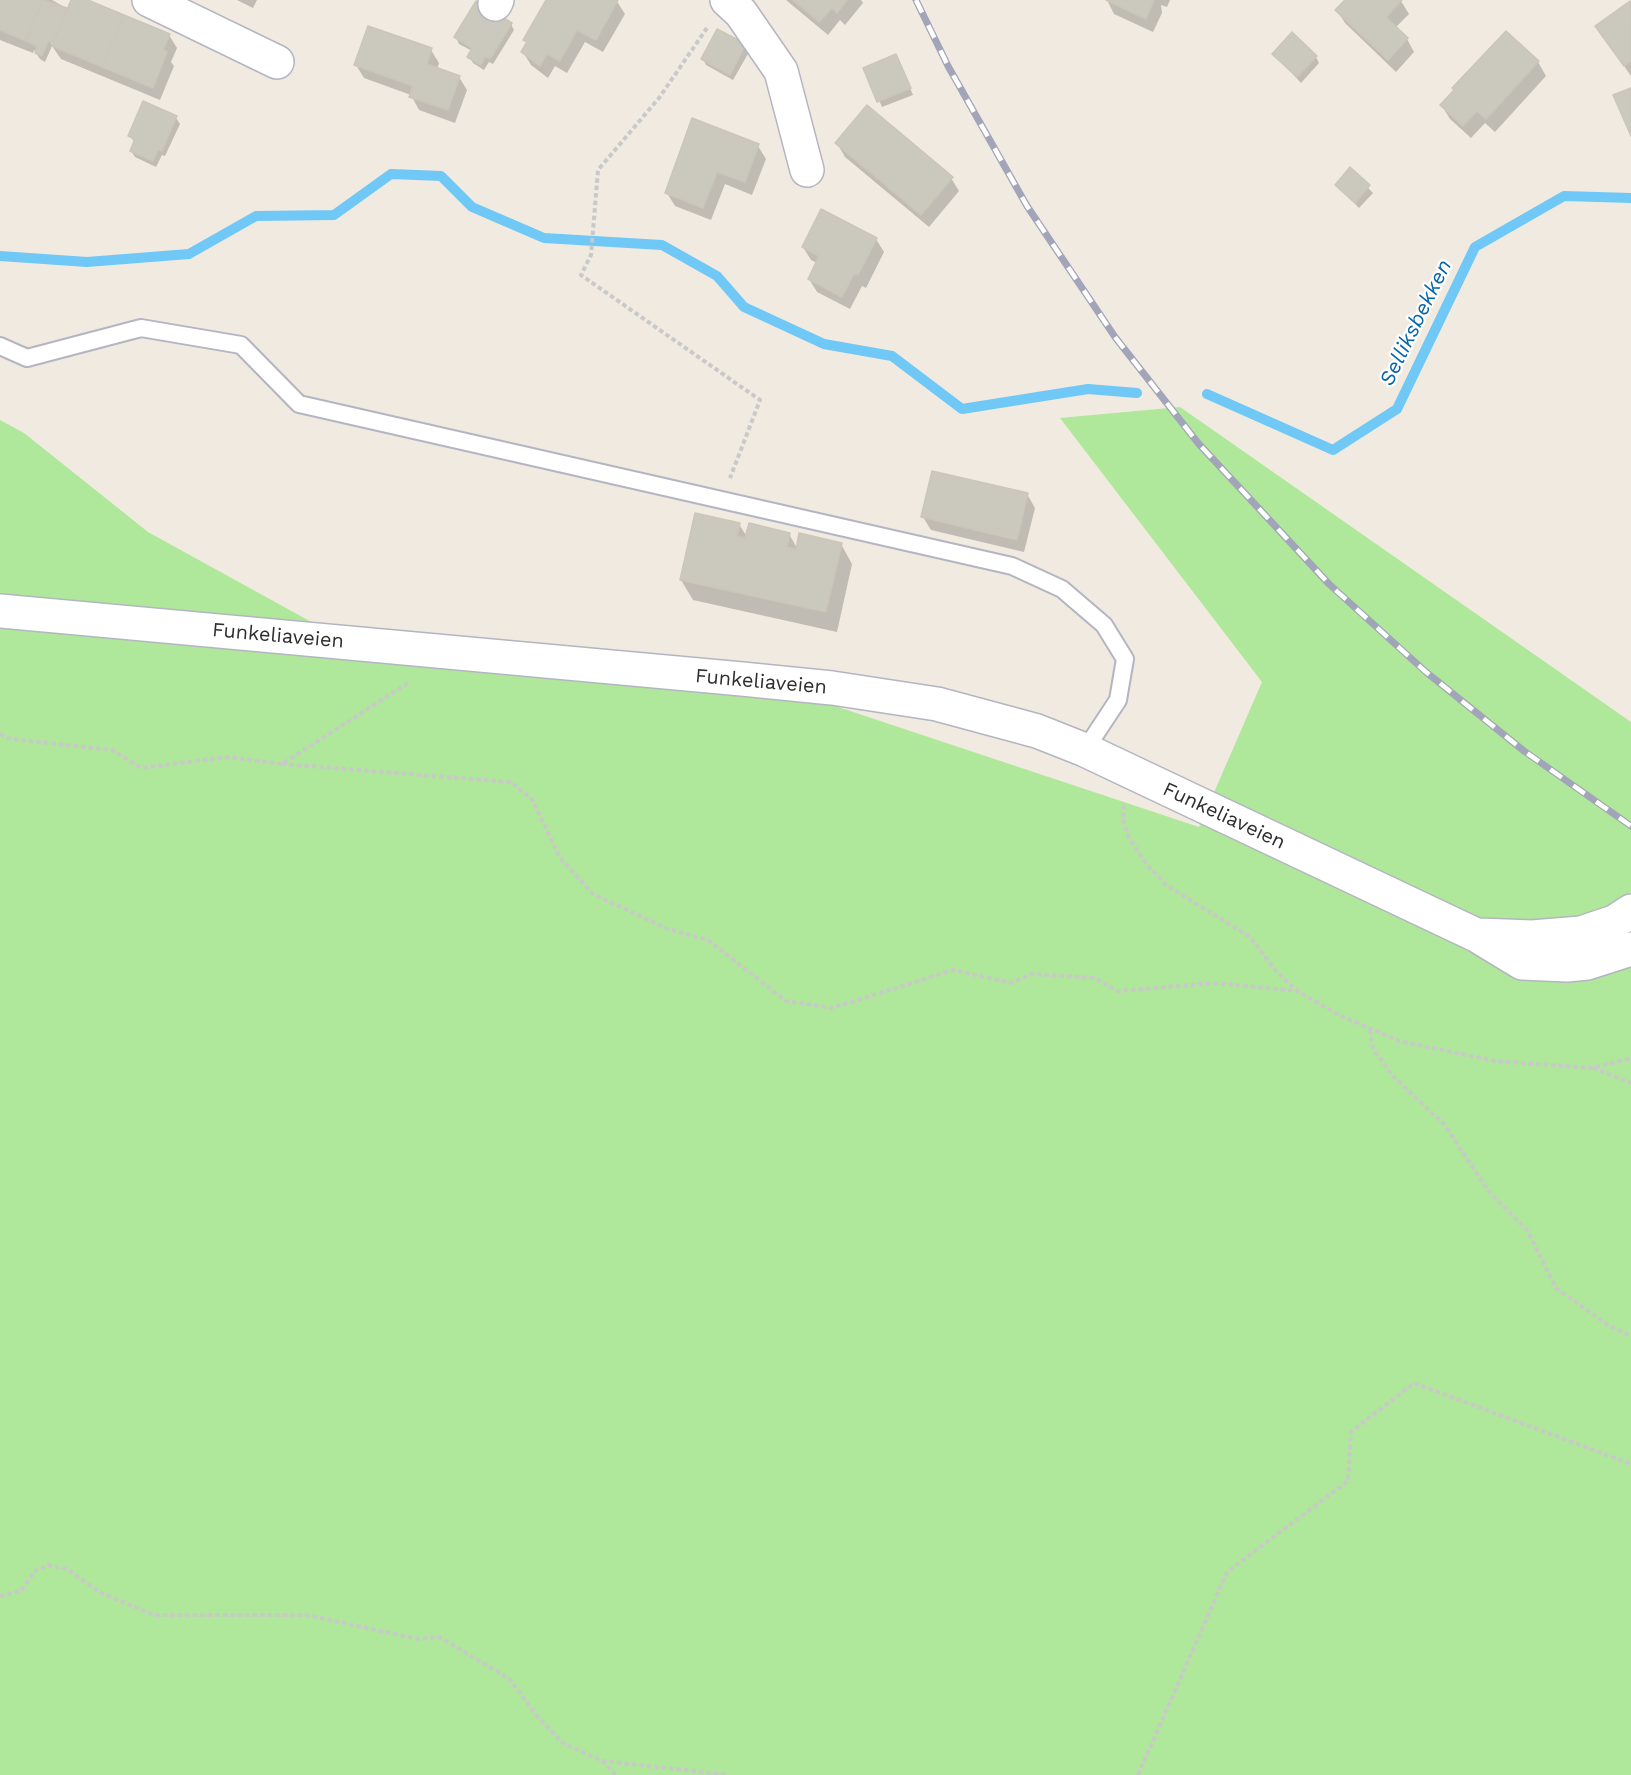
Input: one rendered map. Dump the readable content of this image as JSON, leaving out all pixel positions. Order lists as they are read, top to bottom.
{
  "streets": {
    "street": ["Funkeliaveien"]
  },
  "water": ["Selliksbekken"]
}
